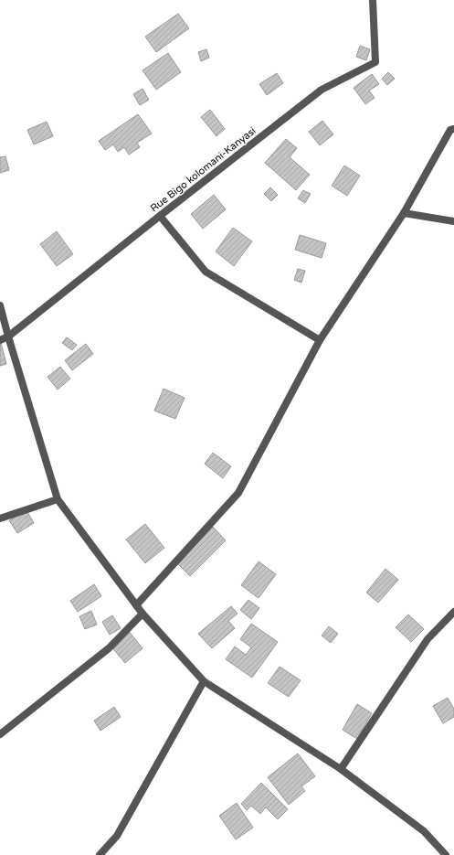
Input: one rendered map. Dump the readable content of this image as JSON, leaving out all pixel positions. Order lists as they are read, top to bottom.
{
  "streets": {
    "street": ["Rue Bigo kolomani-Kanyasi"]
  }
}
